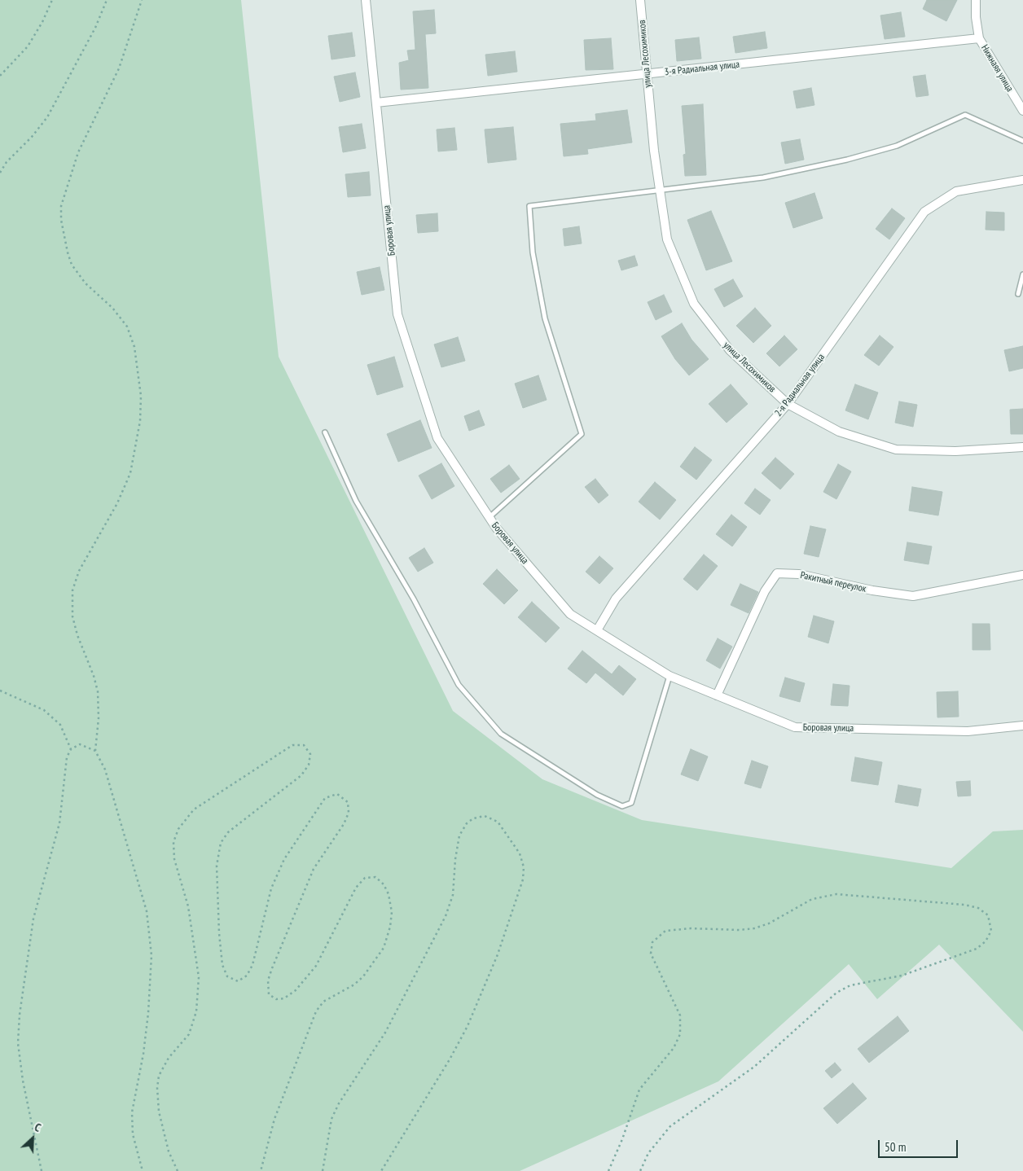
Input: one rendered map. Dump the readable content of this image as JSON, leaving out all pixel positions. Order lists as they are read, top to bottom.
{
  "streets": {
    "street": [
      "улица Лесохимиков",
      "3-я Радиальная улица",
      "Нижнаяя улица",
      "Боровая улица",
      "2-я Радиальная улица",
      "Ракитный переулок"
    ]
  },
  "crossings": [
    ["улица Лесохимиков", "3-я Радиальная улица"],
    ["улица Лесохимиков", "2-я Радиальная улица"],
    ["3-я Радиальная улица", "Нижнаяя улица"],
    ["3-я Радиальная улица", "Боровая улица"],
    ["Боровая улица", "2-я Радиальная улица"],
    ["Боровая улица", "Ракитный переулок"]
  ],
  "scale_bar": "50 m",
  "north": "top right"
}
